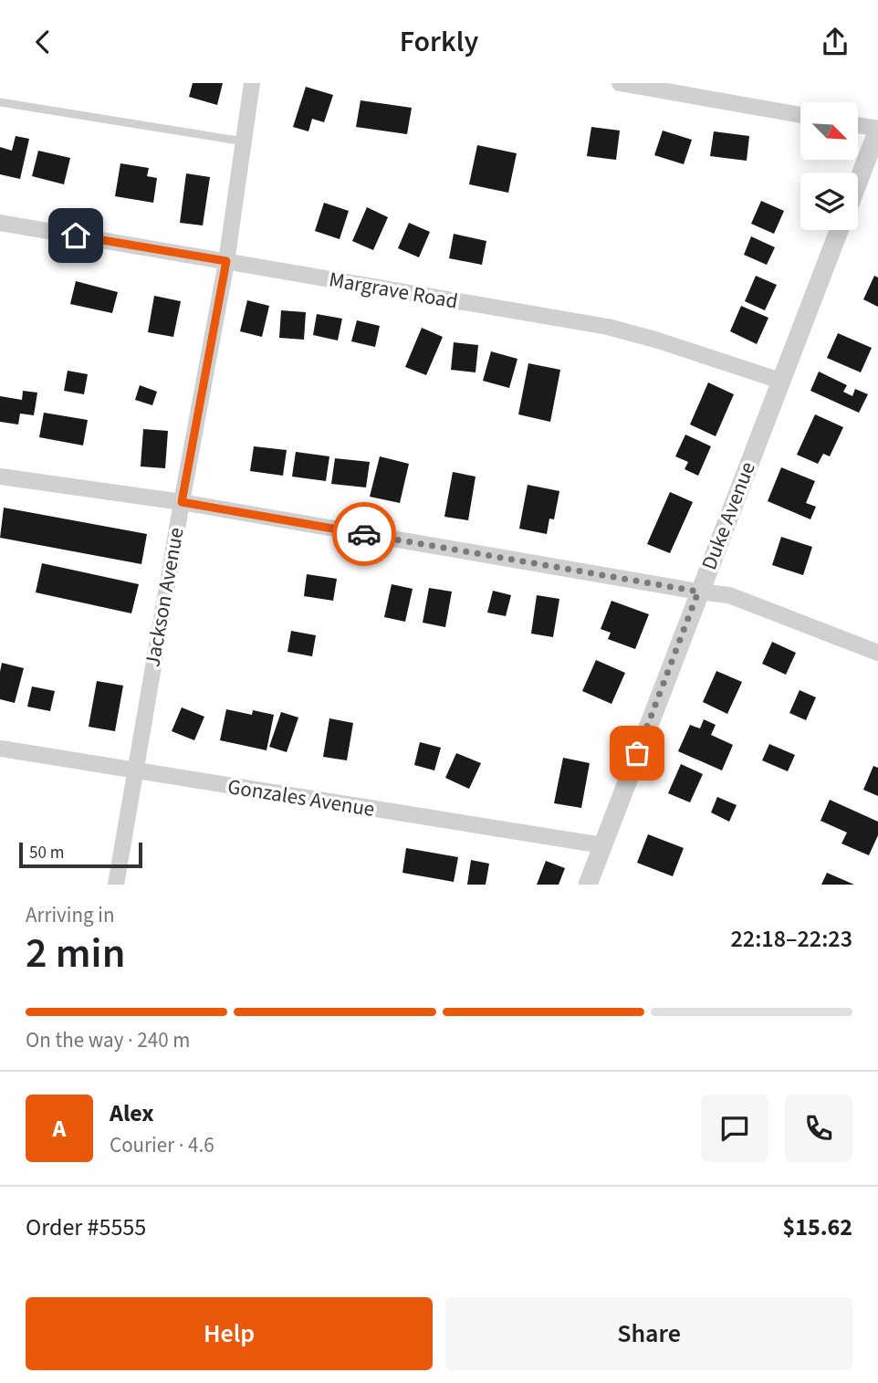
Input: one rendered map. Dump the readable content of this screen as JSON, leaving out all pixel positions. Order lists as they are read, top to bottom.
{
  "streets": {
    "street": [
      "Margrave Road",
      "Duke Avenue",
      "Jackson Avenue",
      "Gonzales Avenue"
    ]
  },
  "crossings": [
    ["Margrave Road", "Duke Avenue"],
    ["Margrave Road", "Jackson Avenue"],
    ["Duke Avenue", "Gonzales Avenue"],
    ["Jackson Avenue", "Gonzales Avenue"]
  ],
  "scale_bar": "50 m",
  "north": "bottom right",
  "page": {
    "header": "Forkly",
    "scale": "50 m",
    "heading": ["2 min", "Arriving in", "22:18–22:23"],
    "panel": [
      "Alex",
      "Courier · 4.6",
      "Order #5555",
      "$15.62"
    ],
    "bar": "On the way · 240 m",
    "round": "A",
    "buttons": ["Help", "Share"]
  }
}
